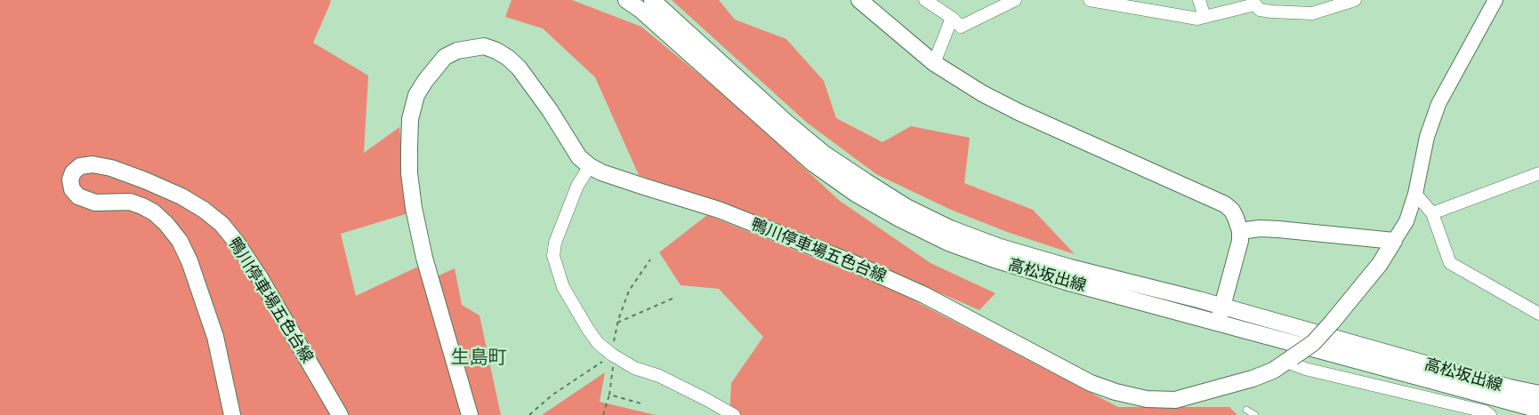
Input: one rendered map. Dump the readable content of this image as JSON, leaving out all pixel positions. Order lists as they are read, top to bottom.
{
  "streets": {
    "main road": ["鴨川停車場五色台線", "高松坂出線"]
  },
  "districts": ["生島町"]
}
